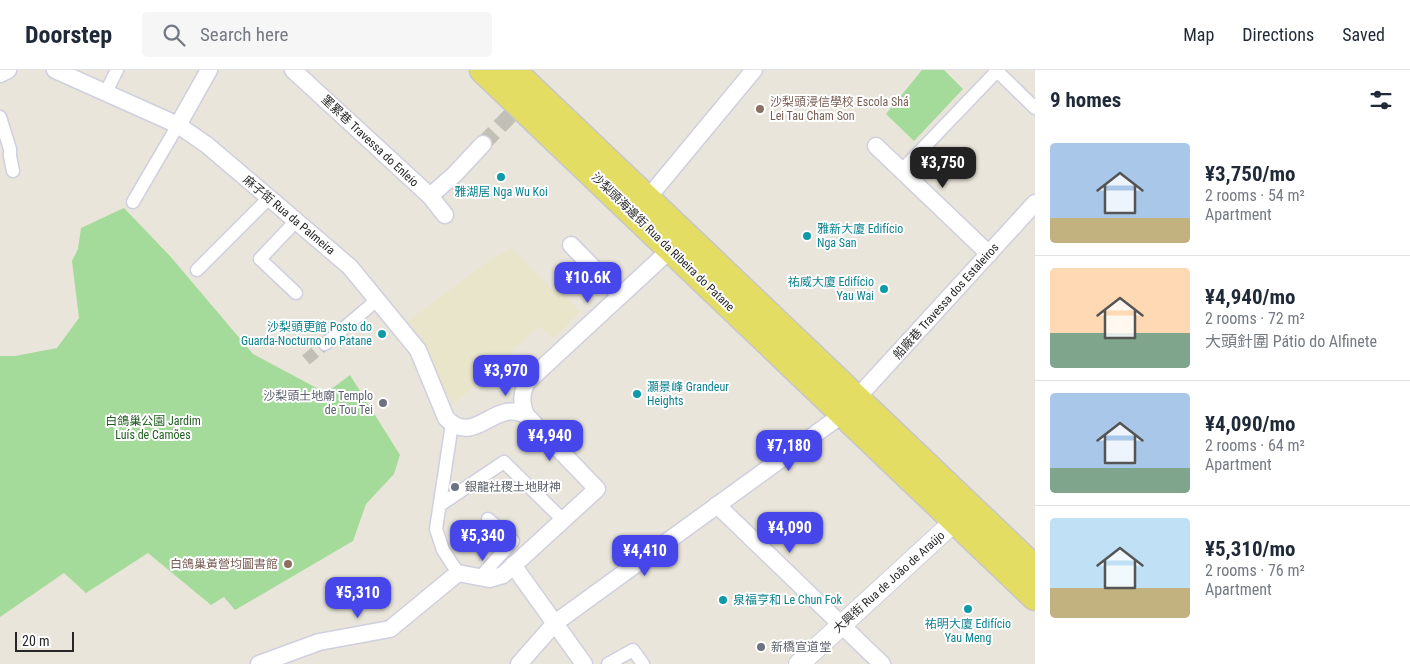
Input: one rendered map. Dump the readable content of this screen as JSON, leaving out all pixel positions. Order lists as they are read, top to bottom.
{
  "streets": {
    "main road": ["沙梨頭海邊街 Rua da Ribeira do Patane"],
    "street": [
      "罣累巷 Travessa do Enleio",
      "麻子街 Rua da Palmeira",
      "船廠巷 Travessa dos Estaleiros",
      "大興街 Rua de João de Araújo"
    ]
  },
  "crossings": [
    ["沙梨頭海邊街 Rua da Ribeira do Patane", "船廠巷 Travessa dos Estaleiros"]
  ],
  "parks": ["白鴿巢公園 Jardim Luís de Camões"],
  "places": [
    "沙梨頭浸信學校 Escola Shá Lei Tau Cham Son",
    "雅湖居 Nga Wu Koi",
    "雅新大廈 Edifício Nga San",
    "祐威大廈 Edifício Yau Wai",
    "沙梨頭更館 Posto do Guarda-Nocturno no Patane",
    "灝景峰 Grandeur Heights",
    "沙梨頭土地廟 Templo de Tou Tei",
    "銀龍社稷土地財神",
    "白鴿巢黃營均圖書館",
    "泉福亨和 Le Chun Fok",
    "祐明大廈 Edifício Yau Meng",
    "新橋宣道堂"
  ],
  "scale_bar": "20 m",
  "page": {
    "header": "Doorstep",
    "search": "Search here",
    "nav": ["Map", "Directions", "Saved"],
    "heading": "9 homes",
    "list": [
      {
        "name": "¥3,750/mo",
        "note": "2 rooms · 54 m² · Apartment"
      },
      {
        "name": "¥4,940/mo",
        "note": "2 rooms · 72 m² · 大頭針圍 Pátio do Alfinete"
      },
      {
        "name": "¥4,090/mo",
        "note": "2 rooms · 64 m² · Apartment"
      },
      {
        "name": "¥5,310/mo",
        "note": "2 rooms · 76 m² · Apartment"
      }
    ],
    "price": [
      "¥3,750",
      "¥10.6K",
      "¥3,970",
      "¥4,940",
      "¥7,180",
      "¥4,090",
      "¥5,340",
      "¥4,410",
      "¥5,310"
    ],
    "scale": "20 m"
  }
}
